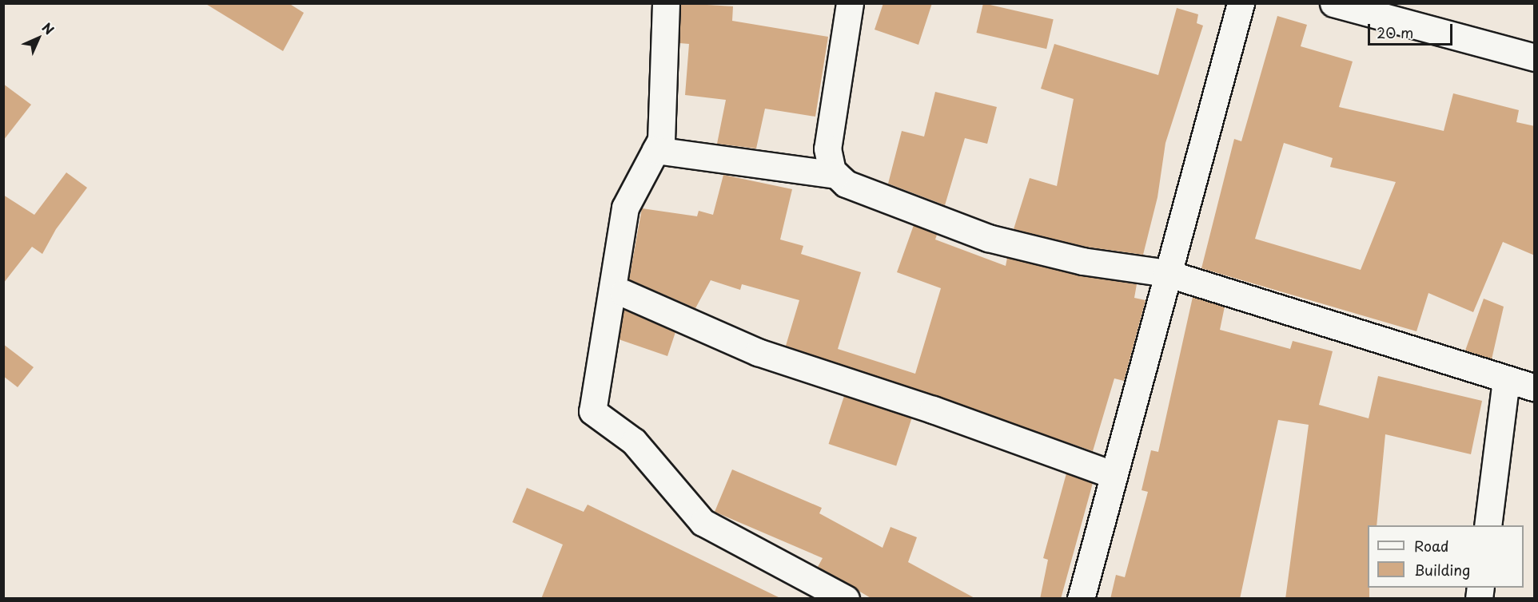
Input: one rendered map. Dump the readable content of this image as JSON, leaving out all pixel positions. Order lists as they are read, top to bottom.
{
  "legend": ["Road", "Building"],
  "scale_bar": "20 m",
  "north": "top right"
}
